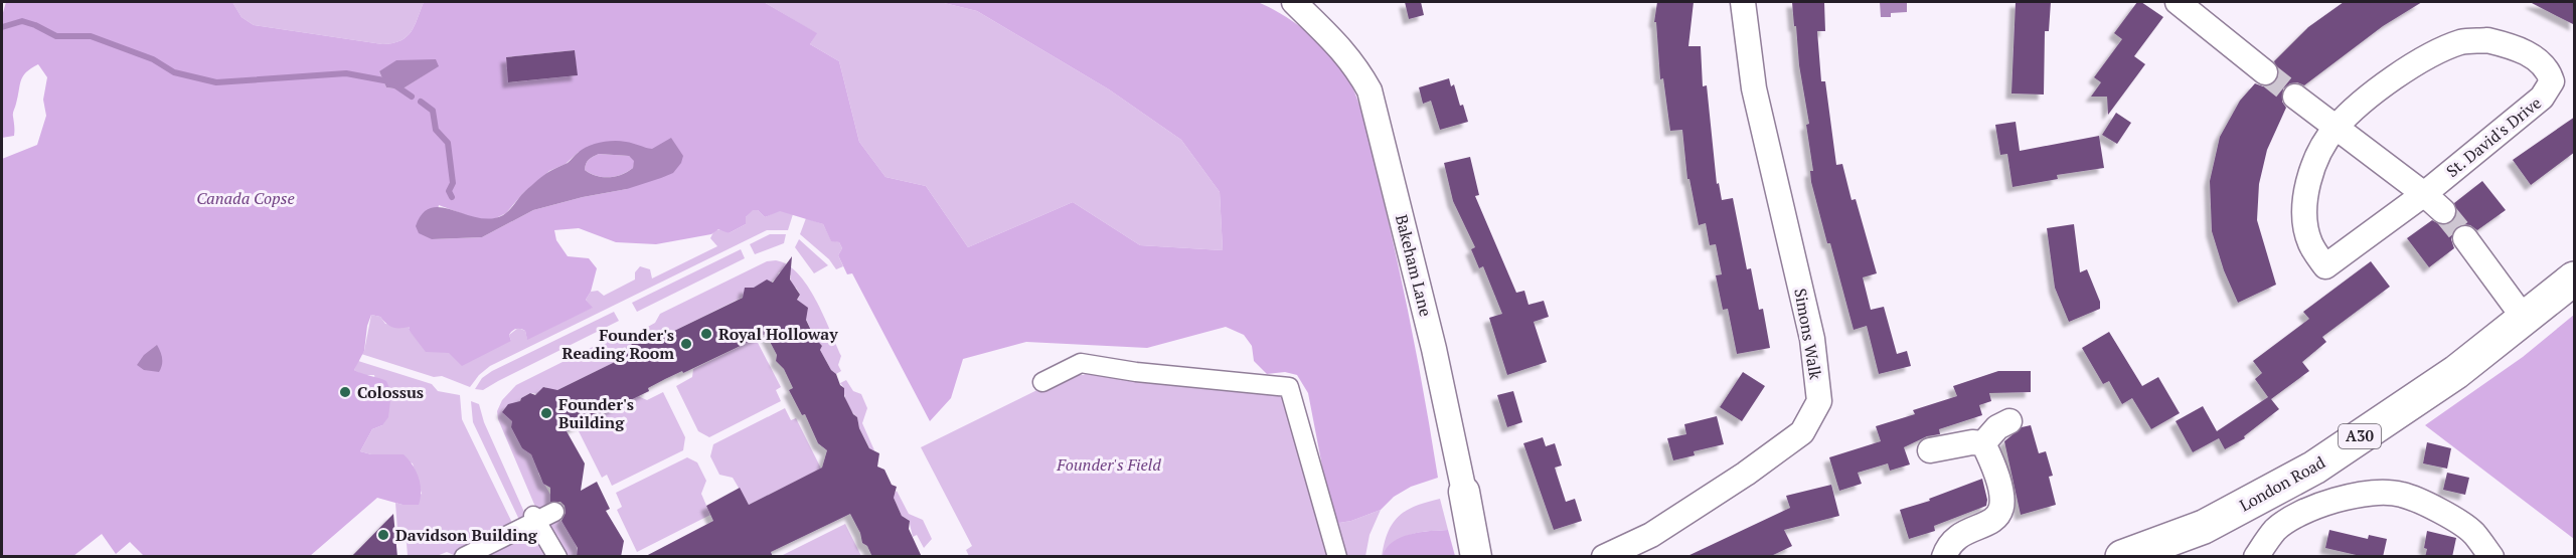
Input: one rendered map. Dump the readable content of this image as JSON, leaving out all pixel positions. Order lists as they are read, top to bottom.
{
  "streets": {
    "main road": ["A30", "London Road"],
    "street": ["St. David's Drive", "Bakeham Lane", "Simons Walk"]
  },
  "parks": ["Canada Copse", "Founder's Field"],
  "places": [
    "Royal Holloway",
    "Founder's Reading Room",
    "Colossus",
    "Founder's Building",
    "Davidson Building"
  ]
}
